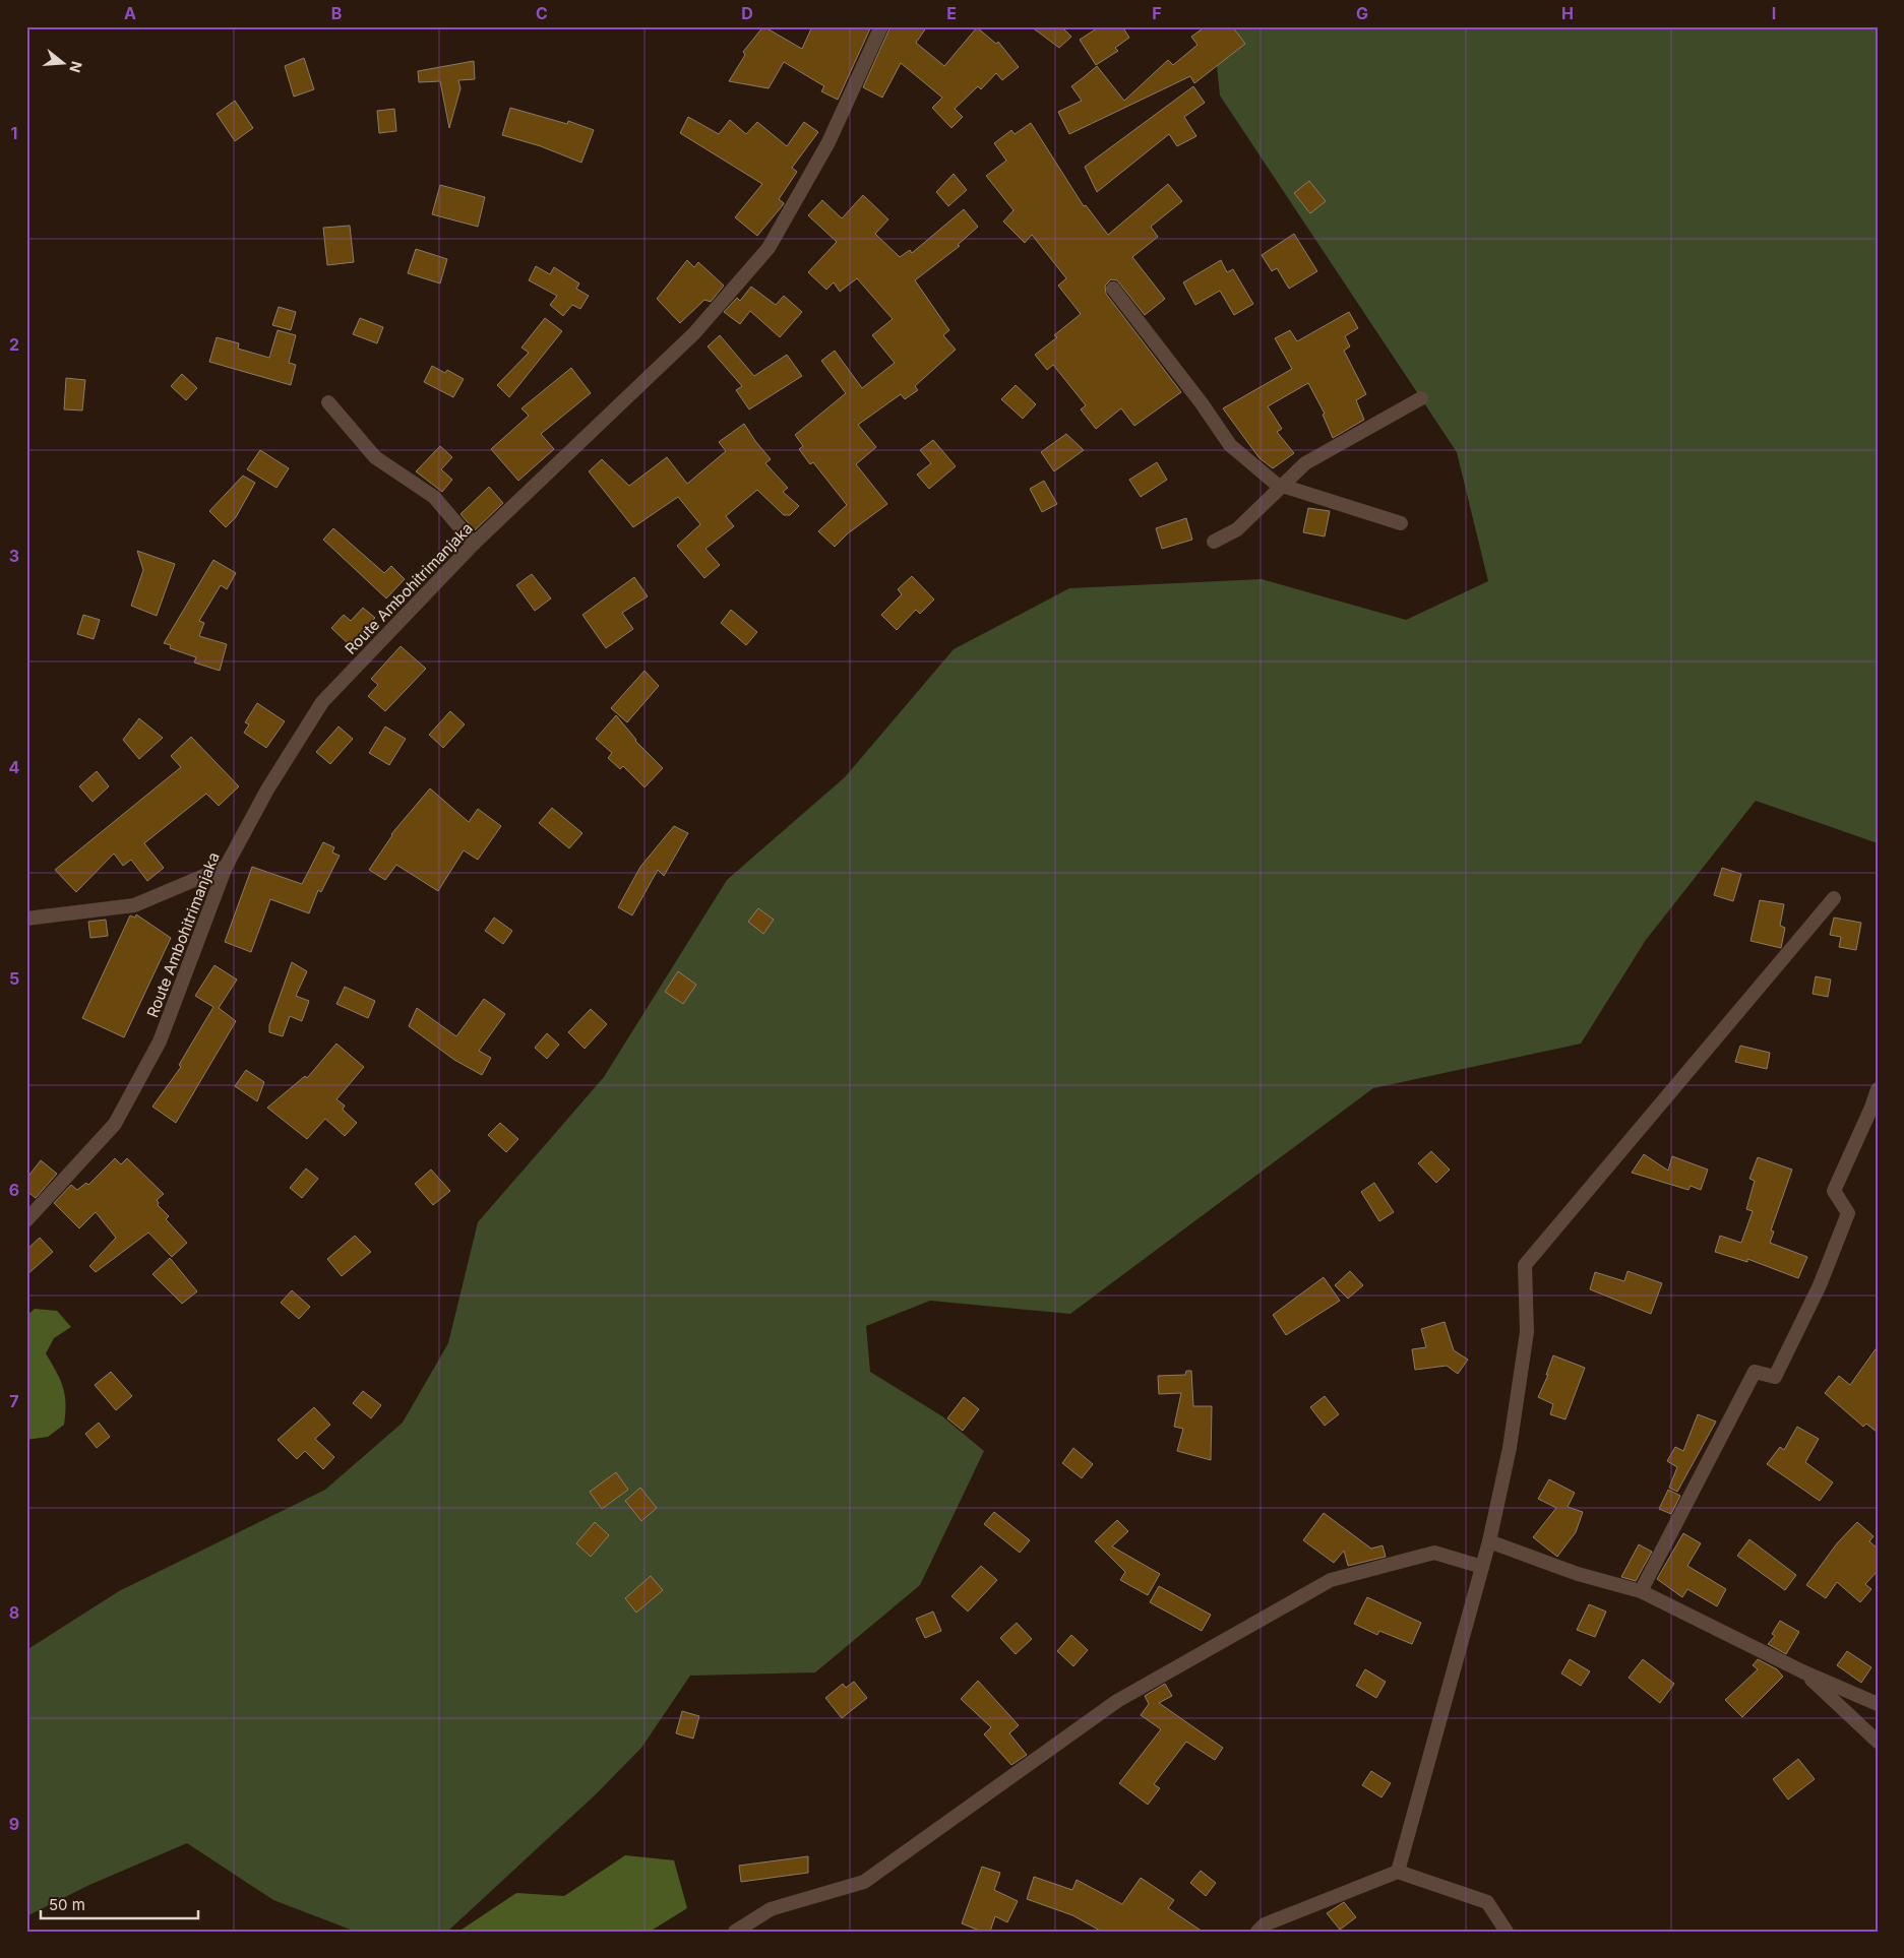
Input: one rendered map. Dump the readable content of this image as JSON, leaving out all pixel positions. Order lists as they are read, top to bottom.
{
  "streets": {
    "street": ["Route Ambohitrimanjaka"]
  },
  "scale_bar": "50 m",
  "north": "right",
  "grid": {
    "columns": [
      "A",
      "B",
      "C",
      "D",
      "E",
      "F",
      "G",
      "H",
      "I"
    ],
    "rows": [
      "1",
      "2",
      "3",
      "4",
      "5",
      "6",
      "7",
      "8",
      "9"
    ]
  }
}
